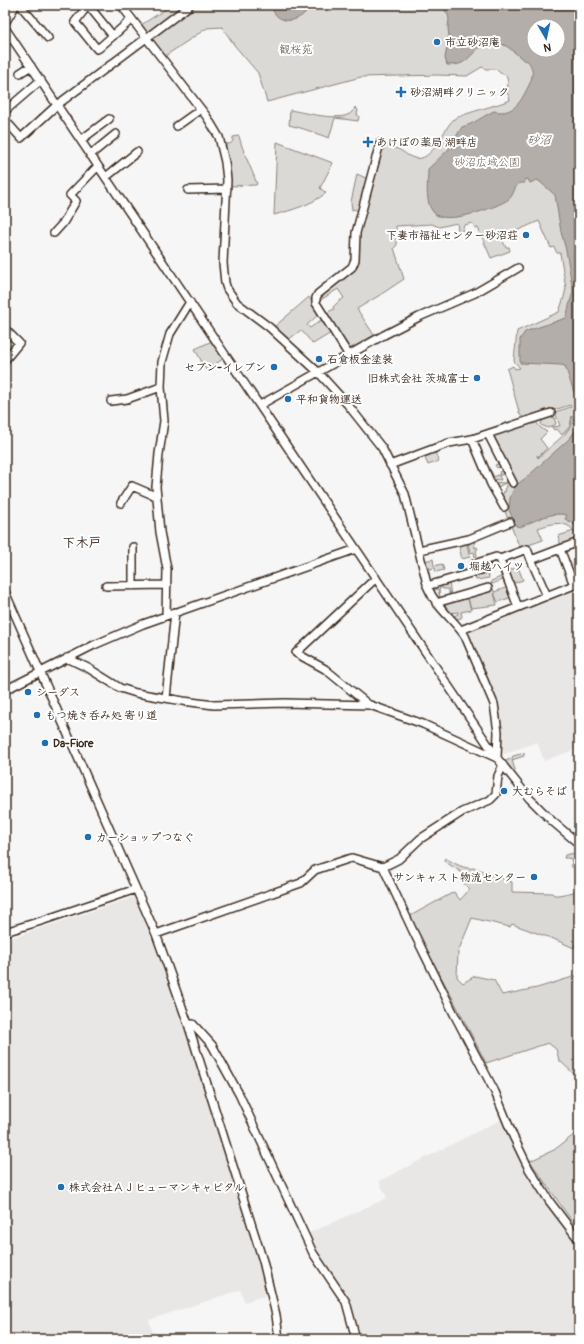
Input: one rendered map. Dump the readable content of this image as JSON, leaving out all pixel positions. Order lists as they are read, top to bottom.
{
  "districts": ["下木戸"],
  "water": ["砂沼"],
  "parks": ["観桜苑", "砂沼広域公園"],
  "places": {
    "other": [
      "市立砂沼庵",
      "下妻市福祉センター砂沼荘",
      "石倉板金塗装",
      "セブン-イレブン",
      "旧株式会社 茨城富士",
      "平和貨物運送",
      "堀越ハイツ",
      "シーダス",
      "もつ焼き呑み処 寄り道",
      "Da-Fiore",
      "大むらそば",
      "カーショップつなぐ",
      "サンキャスト物流センター",
      "株式会社ＡＪヒューマンキャピタル"
    ],
    "health": ["砂沼湖畔クリニック", "あけぼの薬局 湖畔店"]
  },
  "north": "bottom"
}
